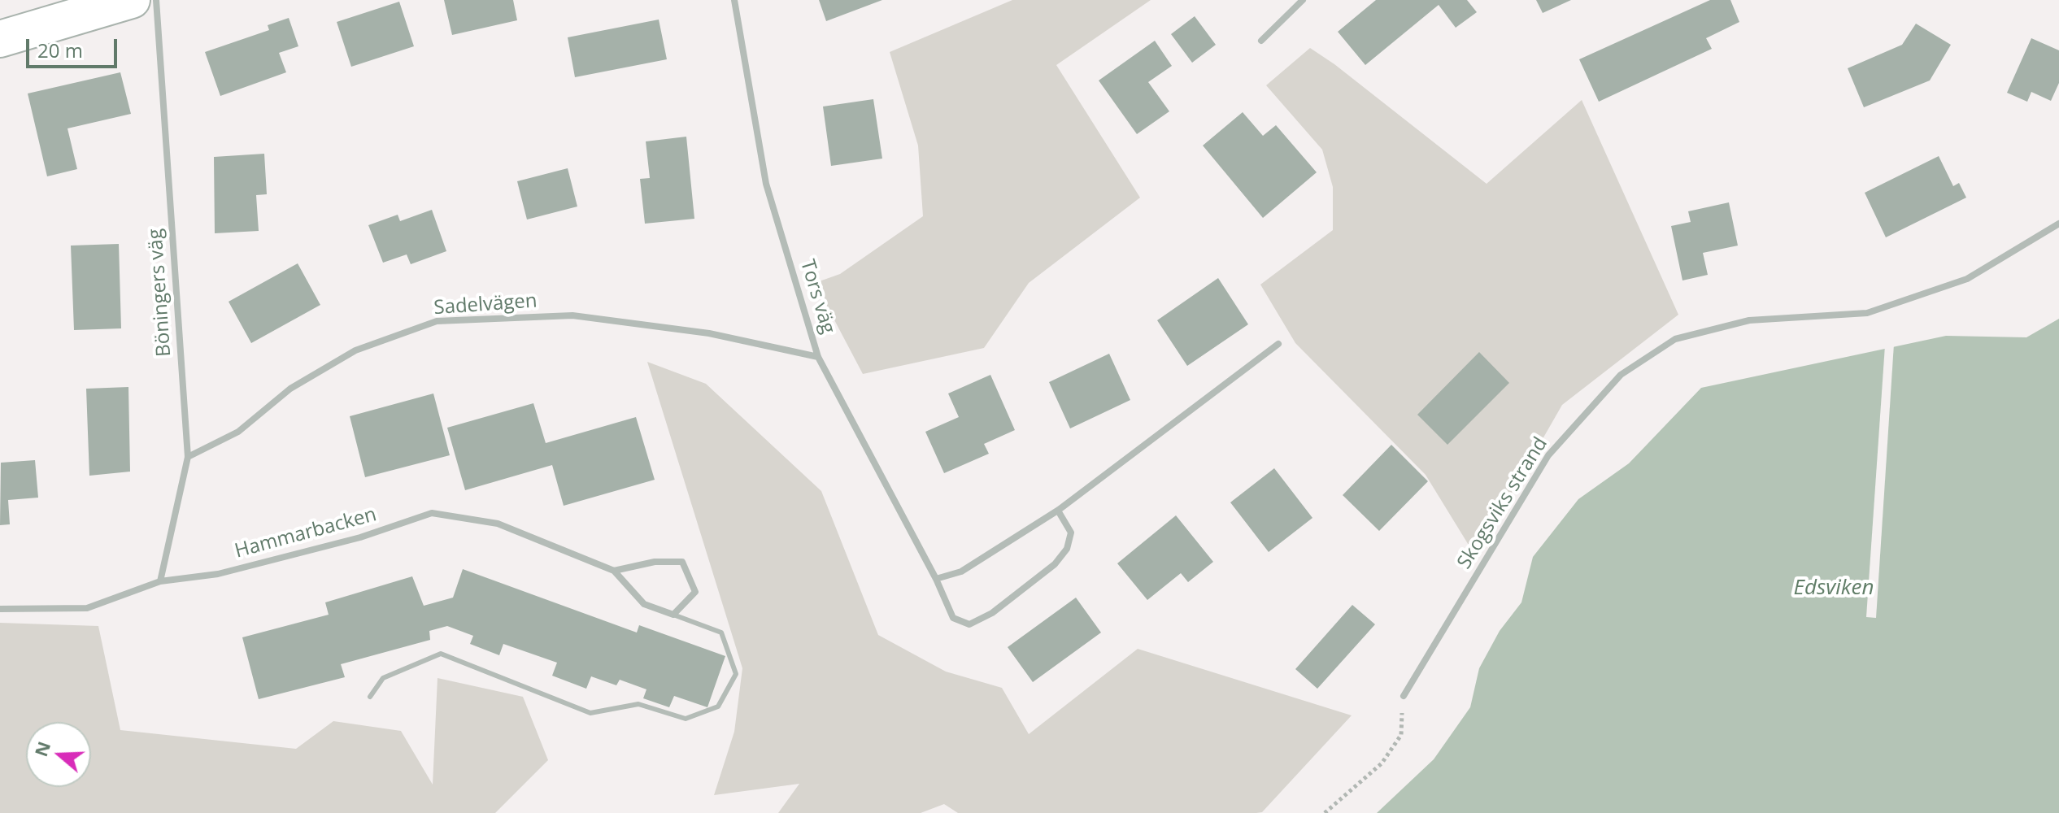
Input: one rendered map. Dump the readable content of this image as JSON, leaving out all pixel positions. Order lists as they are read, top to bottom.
{
  "streets": {
    "street": [
      "Böningers väg",
      "Tors väg",
      "Sadelvägen",
      "Skogsviks strand",
      "Hammarbacken"
    ]
  },
  "crossings": [
    ["Böningers väg", "Sadelvägen"],
    ["Böningers väg", "Hammarbacken"],
    ["Tors väg", "Sadelvägen"]
  ],
  "water": ["Edsviken"],
  "scale_bar": "20 m",
  "north": "left"
}
